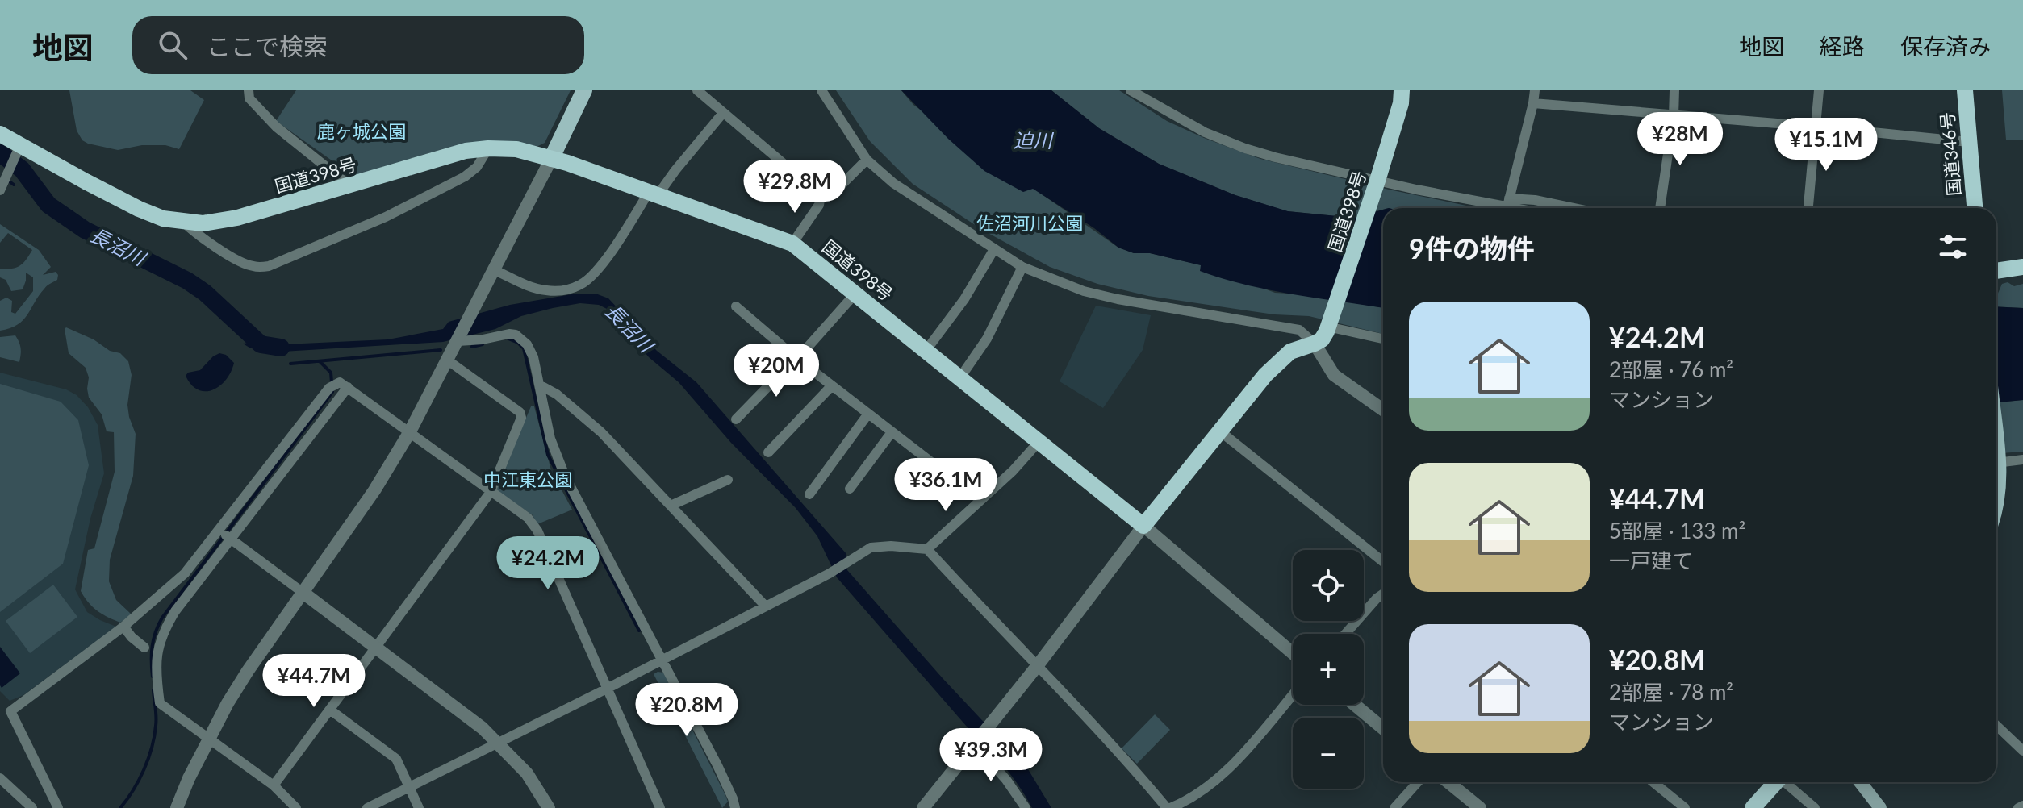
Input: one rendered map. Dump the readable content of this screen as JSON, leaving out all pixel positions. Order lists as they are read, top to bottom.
{
  "streets": {
    "highway": ["国道346号", "国道398号"]
  },
  "water": ["迫川", "長沼川"],
  "parks": ["鹿ヶ城公園", "佐沼河川公園", "中江東公園"],
  "page": {
    "header": "地図",
    "search": "ここで検索",
    "nav": ["地図", "経路", "保存済み"],
    "price": [
      "¥28M",
      "¥15.1M",
      "¥29.8M",
      "¥20M",
      "¥36.1M",
      "¥24.2M",
      "¥44.7M",
      "¥20.8M",
      "¥39.3M"
    ],
    "heading": "9件の物件",
    "list": [
      {
        "name": "¥24.2M",
        "note": "2部屋 · 76 m² · マンション"
      },
      {
        "name": "¥44.7M",
        "note": "5部屋 · 133 m² · 一戸建て"
      },
      {
        "name": "¥20.8M",
        "note": "2部屋 · 78 m² · マンション"
      }
    ],
    "map_buttons": ["+", "−"]
  }
}
